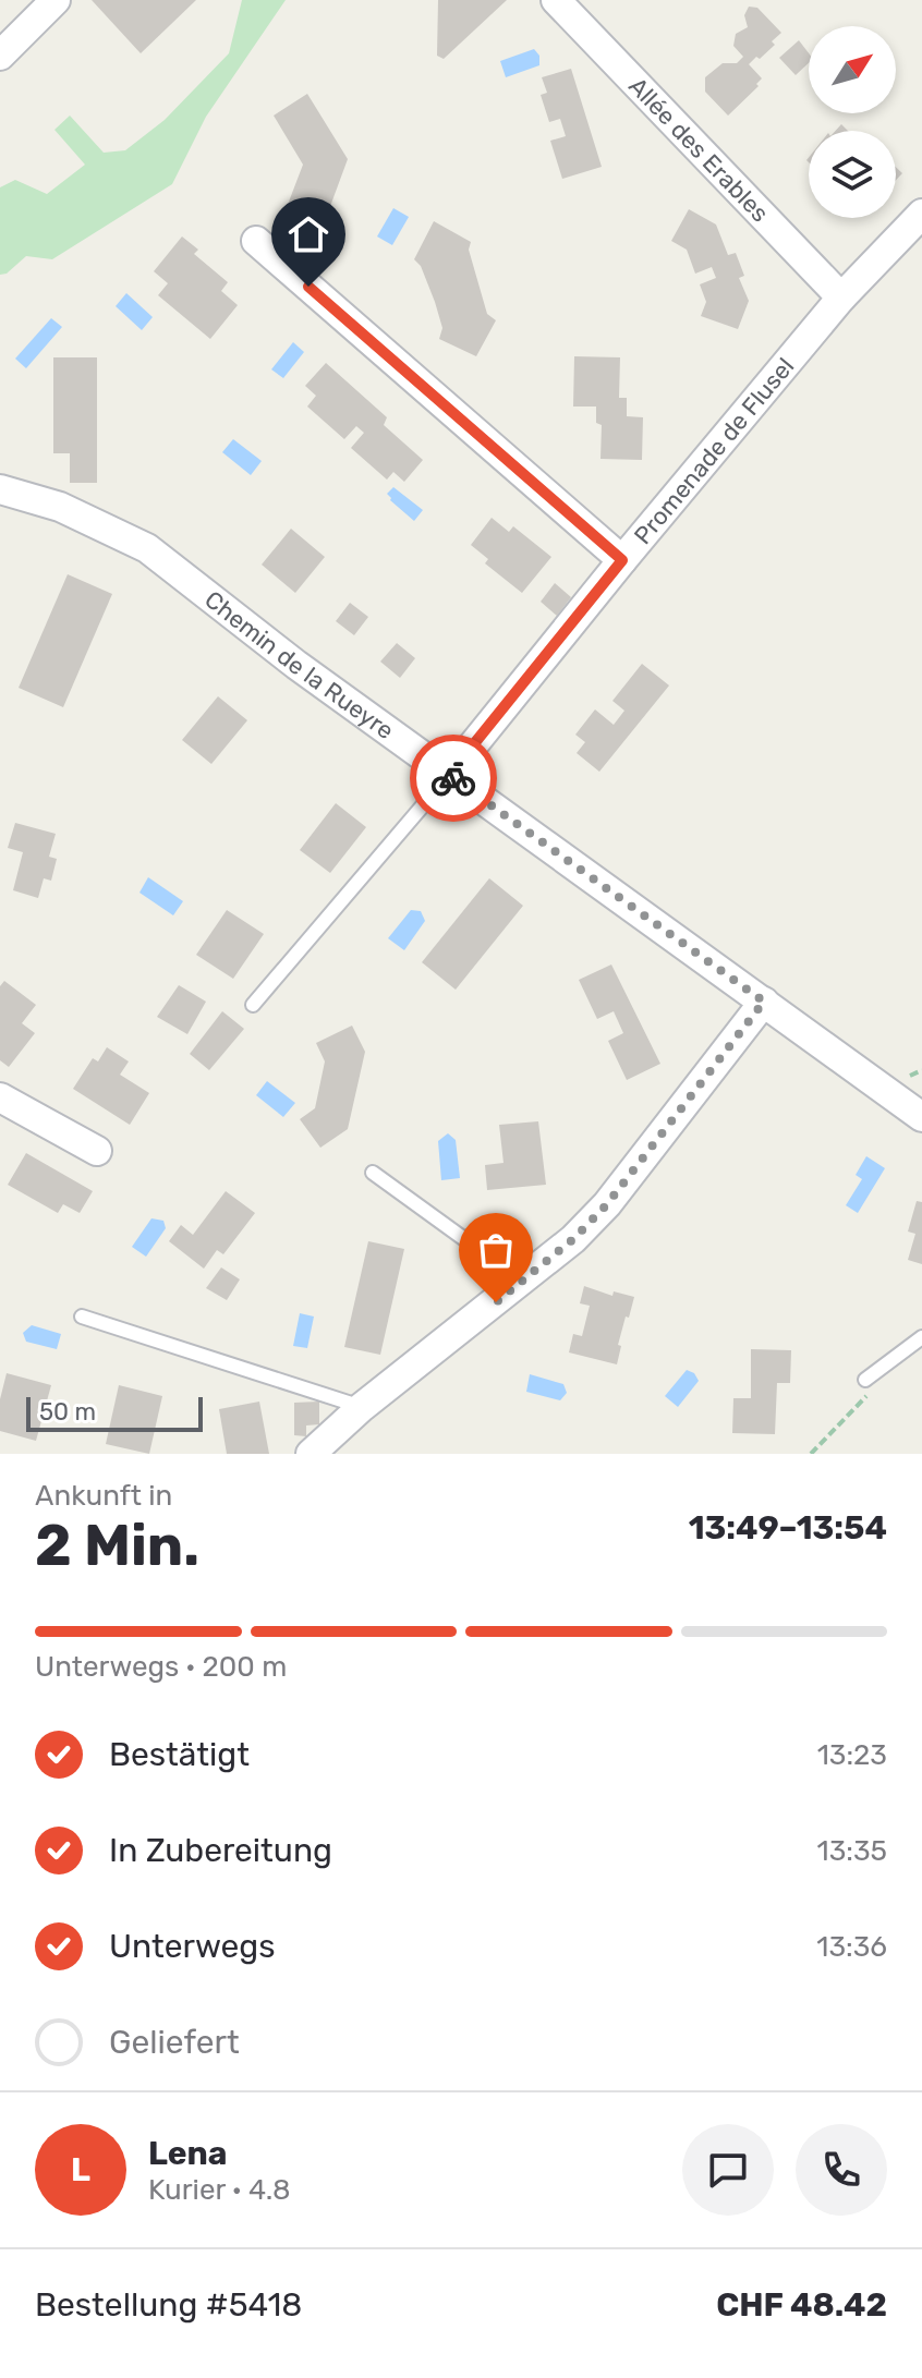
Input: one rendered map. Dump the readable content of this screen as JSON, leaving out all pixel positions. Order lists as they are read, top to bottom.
{
  "streets": {
    "street": ["Allée des Erables", "Promenade de Flusel", "Chemin de la Rueyre"]
  },
  "crossings": [
    ["Allée des Erables", "Promenade de Flusel"],
    ["Promenade de Flusel", "Chemin de la Rueyre"]
  ],
  "scale_bar": "50 m",
  "north": "top right",
  "page": {
    "scale": "50 m",
    "heading": ["2 Min.", "Ankunft in", "13:49–13:54"],
    "panel": [
      "Lena",
      "Kurier · 4.8",
      "Bestellung #5418",
      "CHF 48.42"
    ],
    "bar": "Unterwegs · 200 m",
    "list": [
      ["Bestätigt", "13:23"],
      ["In Zubereitung", "13:35"],
      ["Unterwegs", "13:36"],
      "Geliefert"
    ],
    "round": "L"
  }
}
